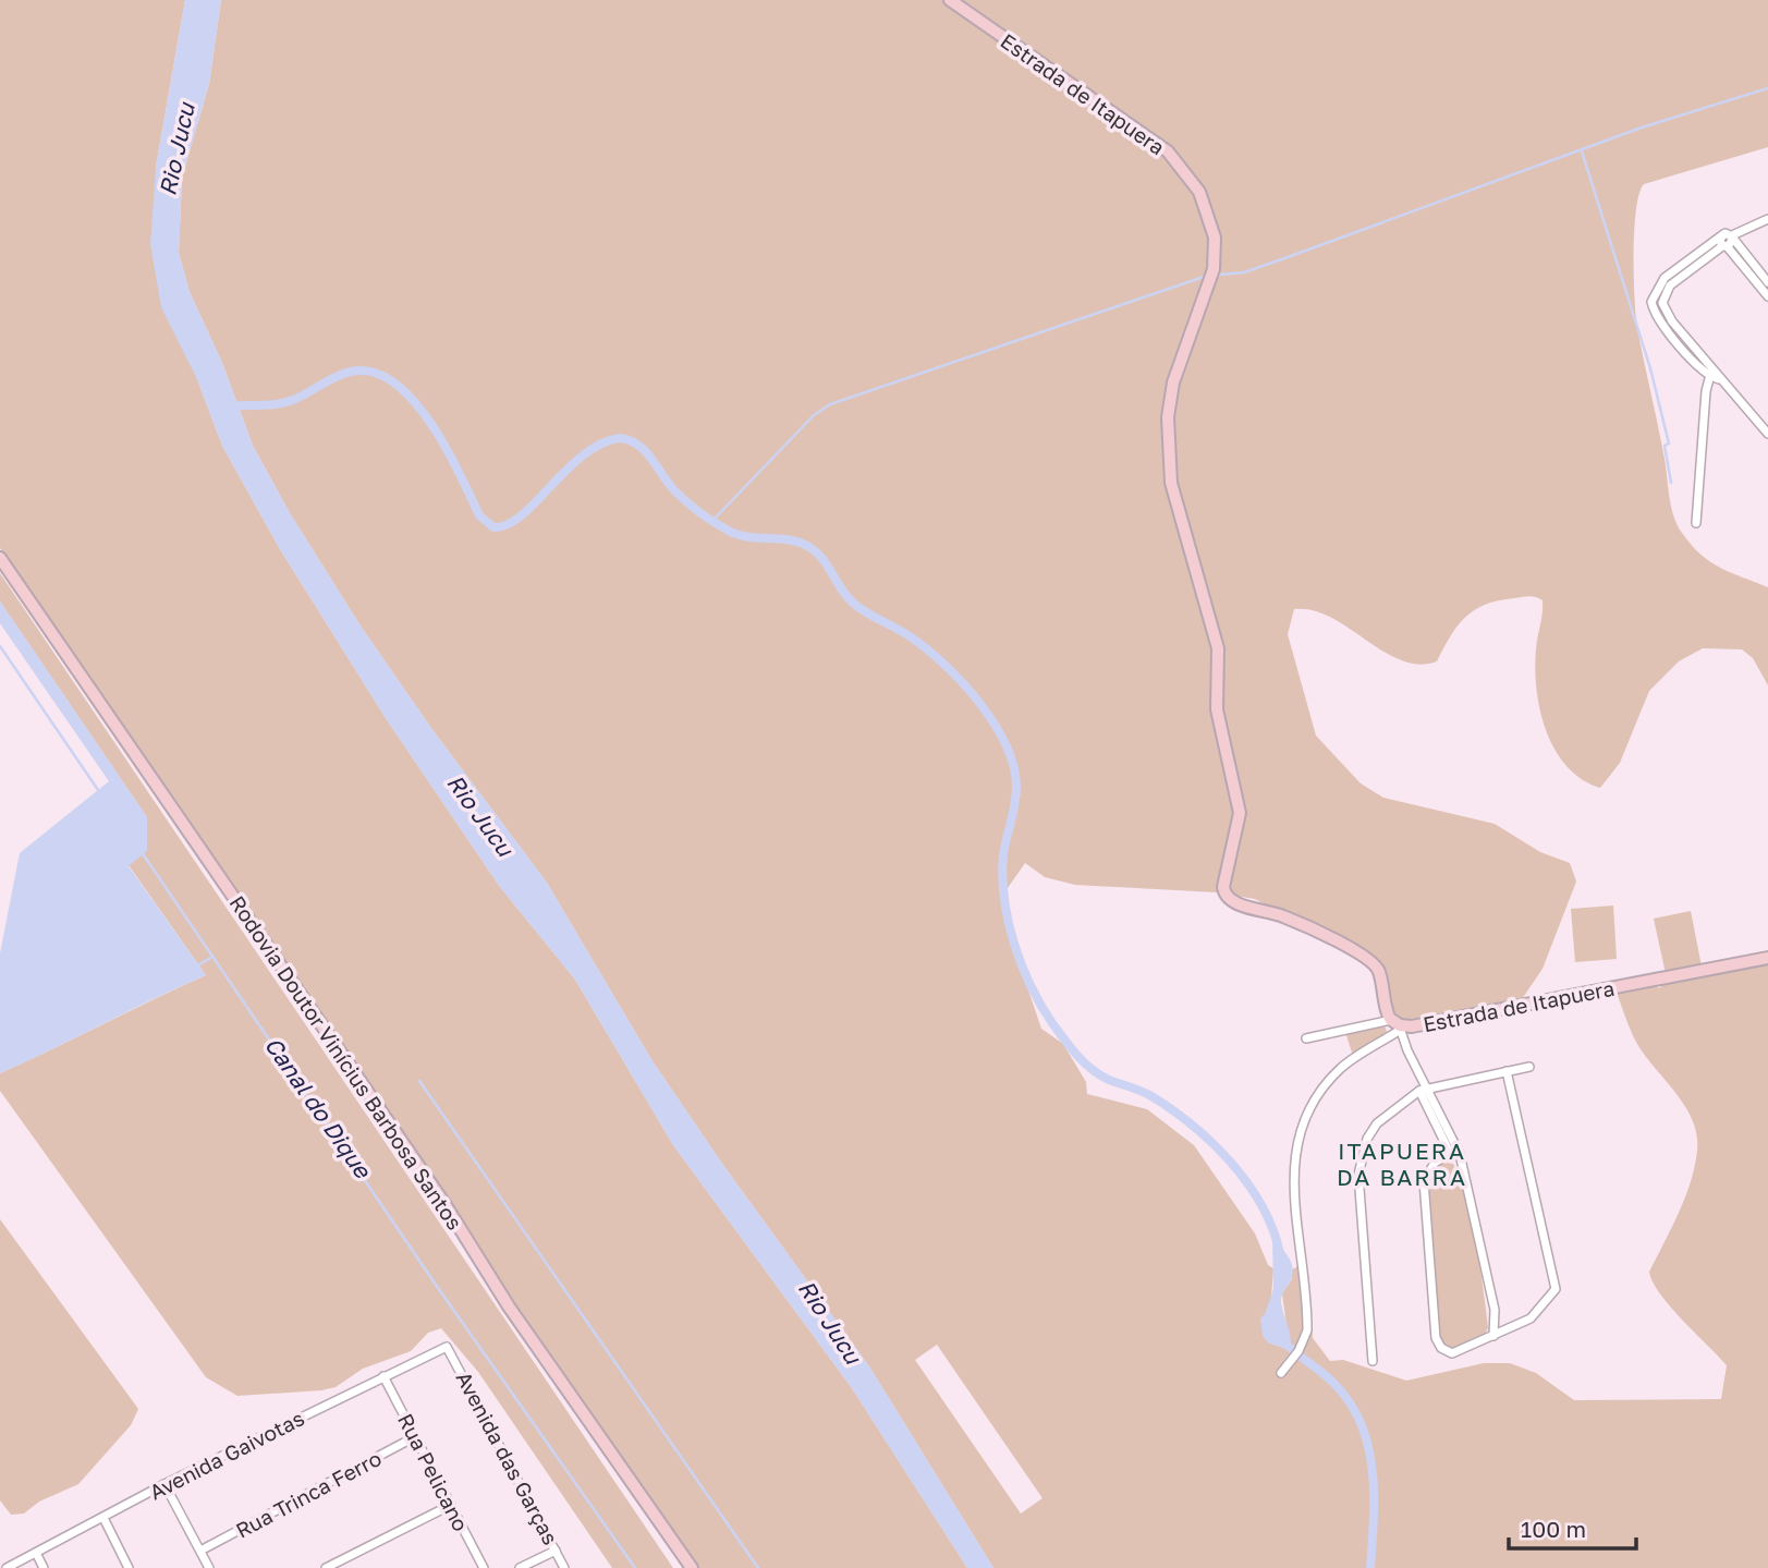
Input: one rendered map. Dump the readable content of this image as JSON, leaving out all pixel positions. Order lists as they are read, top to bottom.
{
  "streets": {
    "street": [
      "Estrada de Itapuera",
      "Rodovia Doutor Vinícius Barbosa Santos",
      "Avenida Gaivotas",
      "Avenida das Garças",
      "Rua Pelicano",
      "Rua Trinca Ferro"
    ]
  },
  "crossings": [
    ["Avenida Gaivotas", "Avenida das Garças"],
    ["Avenida Gaivotas", "Rua Pelicano"],
    ["Rua Pelicano", "Rua Trinca Ferro"]
  ],
  "districts": ["ITAPUERA DA BARRA"],
  "water": ["Rio Jucu", "Canal do Dique"],
  "scale_bar": "100 m"
}
